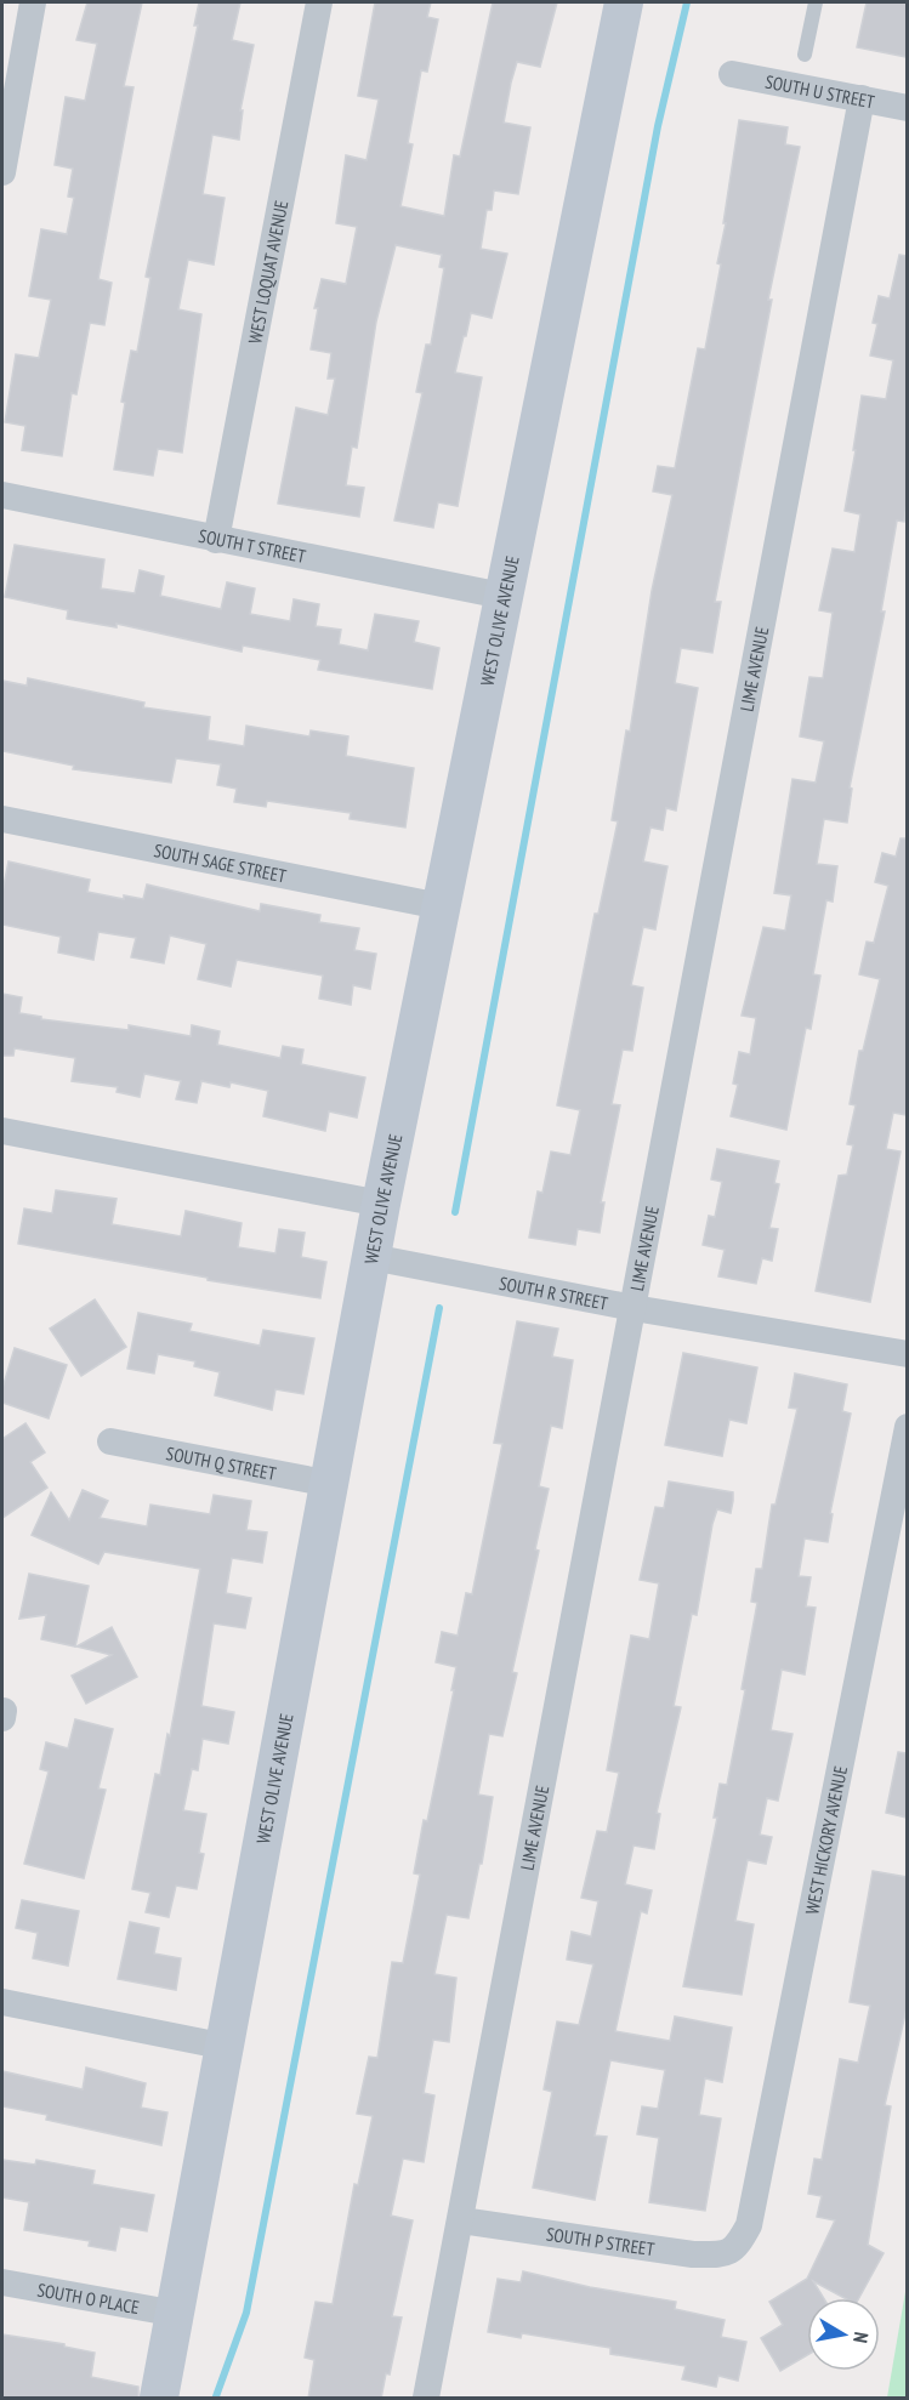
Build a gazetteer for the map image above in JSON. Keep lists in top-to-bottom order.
{
  "streets": {
    "street": [
      "SOUTH U STREET",
      "WEST LOQUAT AVENUE",
      "SOUTH T STREET",
      "WEST OLIVE AVENUE",
      "LIME AVENUE",
      "SOUTH SAGE STREET",
      "SOUTH R STREET",
      "SOUTH Q STREET",
      "WEST HICKORY AVENUE",
      "SOUTH P STREET",
      "SOUTH O PLACE"
    ]
  },
  "crossings": [
    ["SOUTH U STREET", "LIME AVENUE"],
    ["WEST LOQUAT AVENUE", "SOUTH T STREET"],
    ["SOUTH T STREET", "WEST OLIVE AVENUE"],
    ["WEST OLIVE AVENUE", "SOUTH SAGE STREET"],
    ["WEST OLIVE AVENUE", "SOUTH R STREET"],
    ["WEST OLIVE AVENUE", "SOUTH Q STREET"],
    ["WEST OLIVE AVENUE", "SOUTH O PLACE"],
    ["LIME AVENUE", "SOUTH R STREET"],
    ["LIME AVENUE", "SOUTH P STREET"],
    ["WEST HICKORY AVENUE", "SOUTH P STREET"]
  ],
  "north": "right"
}
